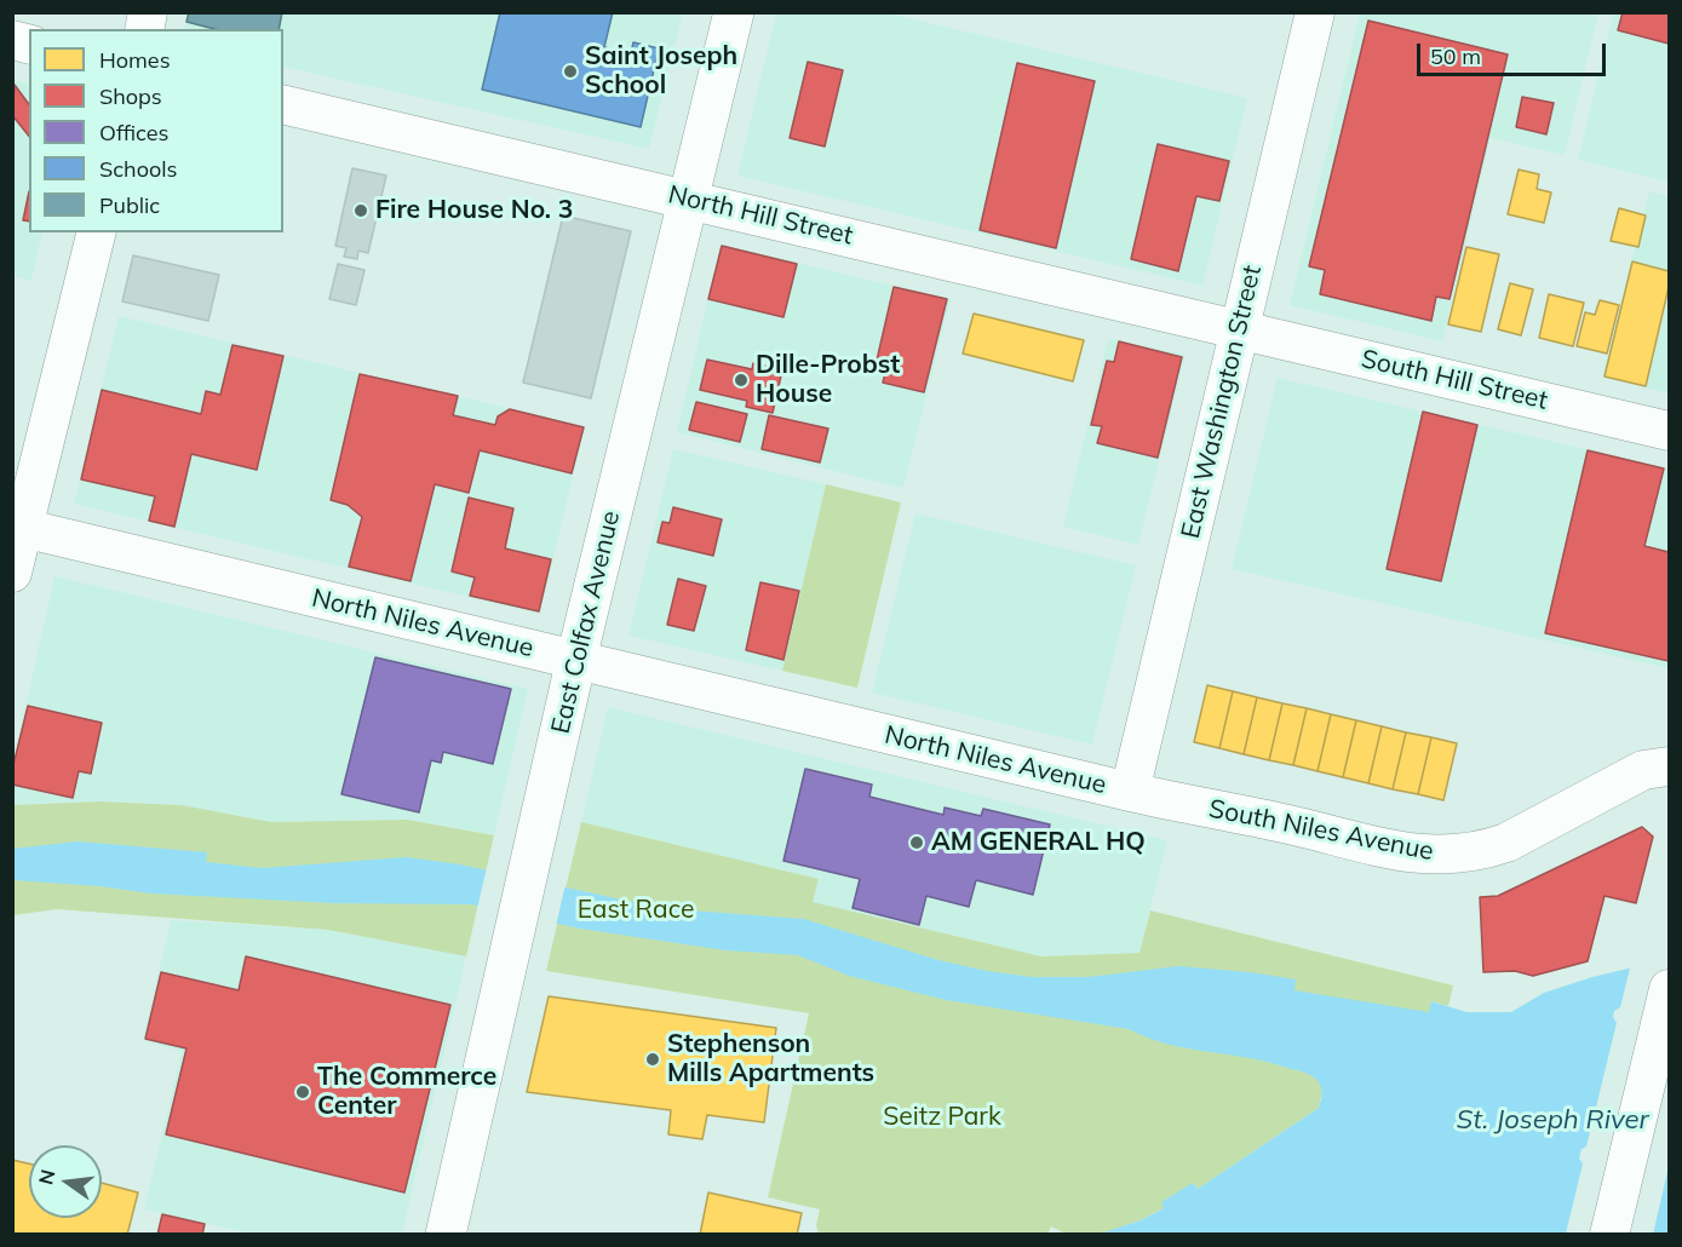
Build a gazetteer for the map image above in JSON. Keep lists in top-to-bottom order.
{
  "streets": {
    "main road": ["East Colfax Avenue"],
    "street": [
      "North Hill Street",
      "South Hill Street",
      "East Washington Street",
      "North Niles Avenue",
      "South Niles Avenue"
    ]
  },
  "crossings": [
    ["North Hill Street", "South Hill Street"],
    ["North Hill Street", "East Washington Street"],
    ["North Hill Street", "East Colfax Avenue"],
    ["South Hill Street", "East Washington Street"],
    ["East Washington Street", "North Niles Avenue"],
    ["East Washington Street", "South Niles Avenue"],
    ["East Colfax Avenue", "North Niles Avenue"],
    ["North Niles Avenue", "South Niles Avenue"]
  ],
  "water": ["St. Joseph River"],
  "parks": ["East Race", "Seitz Park"],
  "places": [
    "Saint Joseph School",
    "Fire House No. 3",
    "Dille-Probst House",
    "AM GENERAL HQ",
    "Stephenson Mills Apartments",
    "The Commerce Center"
  ],
  "legend": [
    "Homes",
    "Shops",
    "Offices",
    "Schools",
    "Public"
  ],
  "scale_bar": "50 m",
  "north": "left"
}
